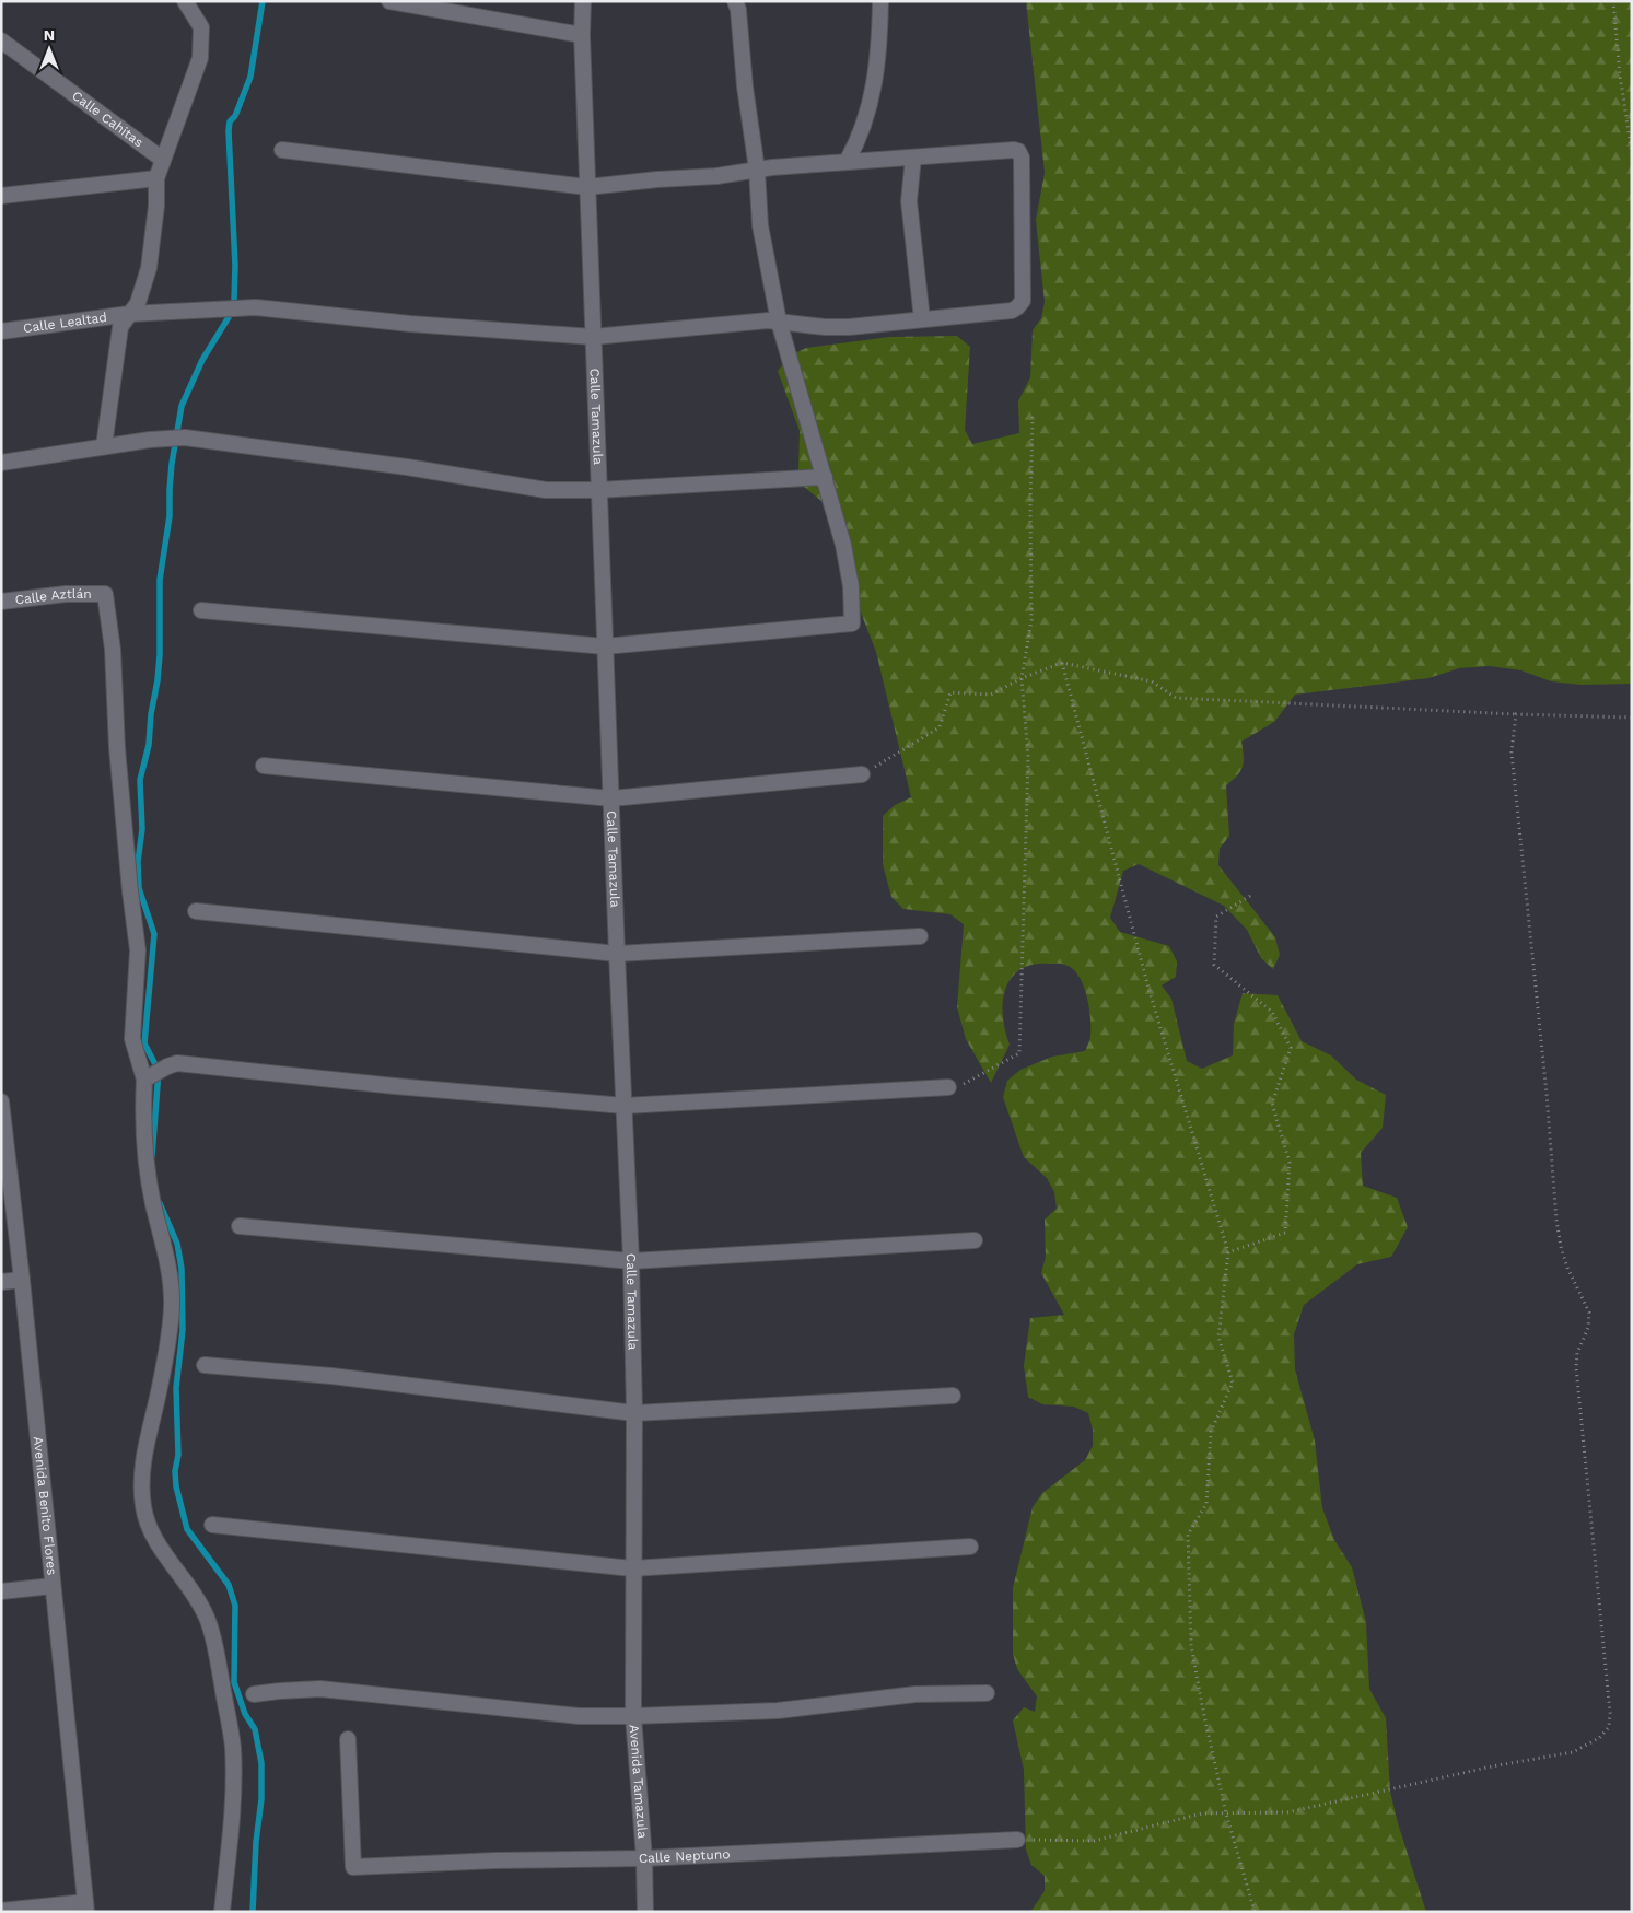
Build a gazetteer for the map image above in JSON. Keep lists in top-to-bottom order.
{
  "streets": {
    "street": [
      "Calle Cahitas",
      "Calle Lealtad",
      "Calle Tamazula",
      "Calle Aztlán",
      "Avenida Benito Flores",
      "Avenida Tamazula",
      "Calle Neptuno"
    ]
  },
  "crossings": [
    ["Calle Lealtad", "Calle Tamazula"],
    ["Calle Tamazula", "Avenida Tamazula"],
    ["Avenida Tamazula", "Calle Neptuno"]
  ],
  "north": "top"
}
